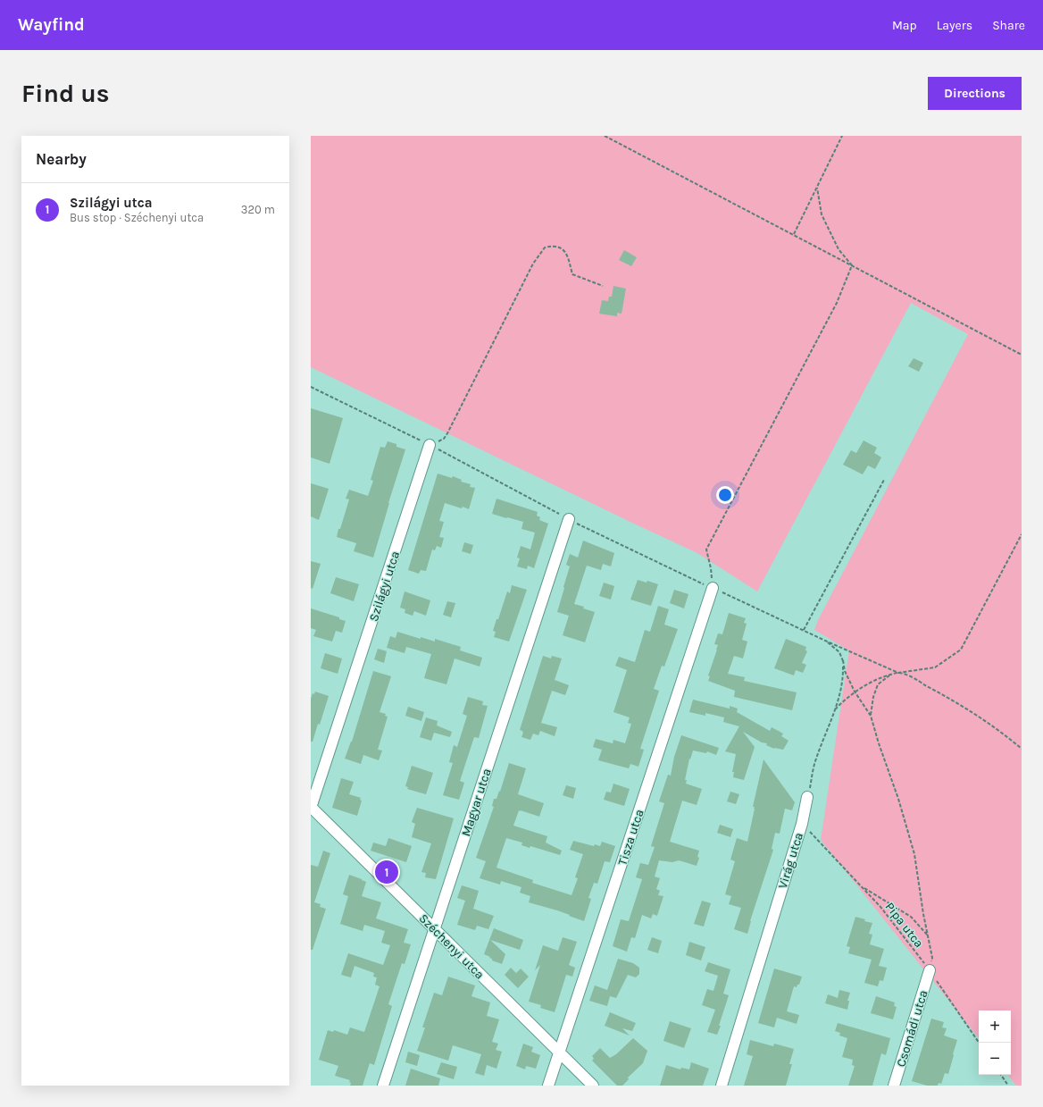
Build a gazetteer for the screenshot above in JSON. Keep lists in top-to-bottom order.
{
  "streets": {
    "street": [
      "Szilágyi utca",
      "Magyar utca",
      "Tisza utca",
      "Virág utca",
      "Széchenyi utca",
      "Csomádi utca"
    ],
    "path": ["Pipa utca"]
  },
  "crossings": [
    ["Szilágyi utca", "Széchenyi utca"],
    ["Magyar utca", "Széchenyi utca"],
    ["Tisza utca", "Széchenyi utca"],
    ["Virág utca", "Pipa utca"],
    ["Pipa utca", "Csomádi utca"]
  ],
  "page": {
    "header": "Wayfind",
    "nav": ["Map", "Layers", "Share"],
    "buttons": "Directions",
    "title": "Find us",
    "heading": "Nearby",
    "list": [
      {
        "mark": "1",
        "name": "Szilágyi utca",
        "note": "Bus stop · Széchenyi utca",
        "value": "320 m"
      }
    ],
    "pins": "1",
    "map_buttons": ["+", "−"]
  }
}
